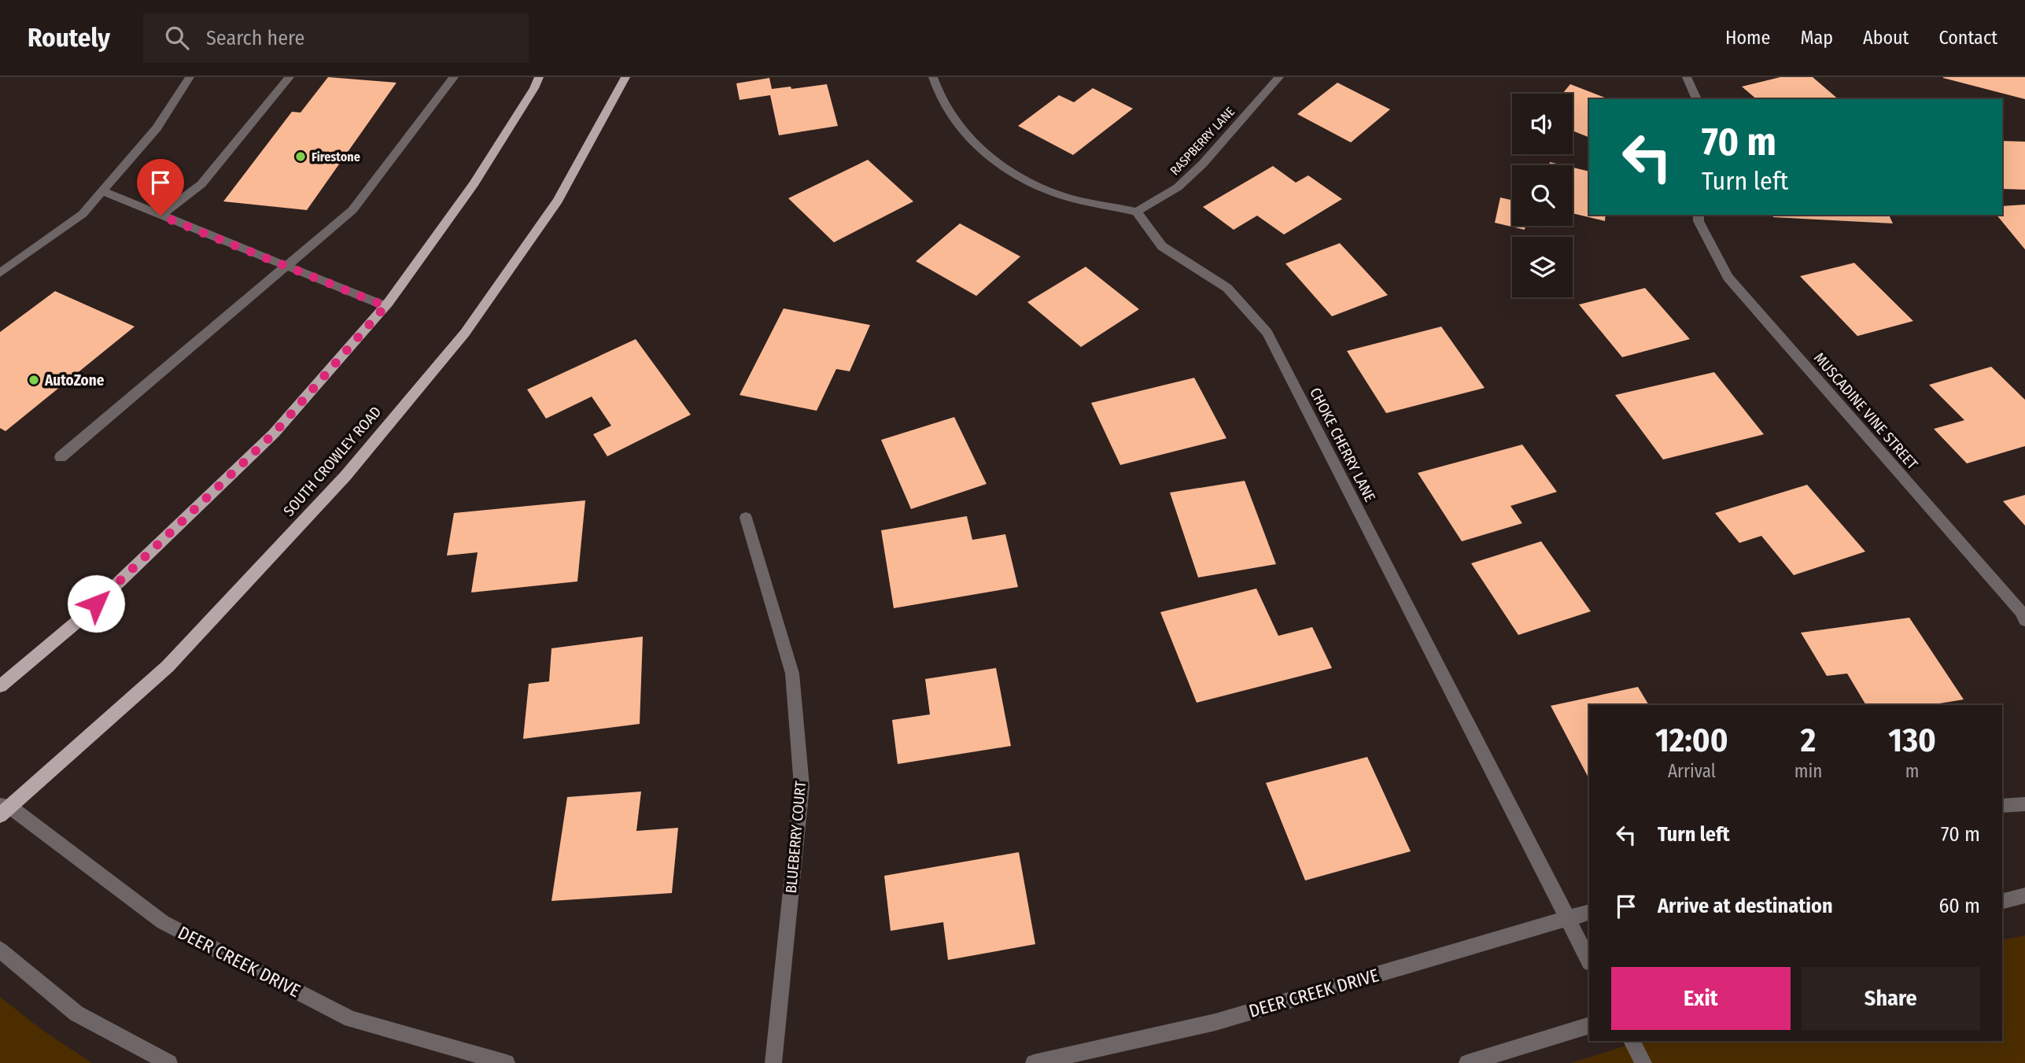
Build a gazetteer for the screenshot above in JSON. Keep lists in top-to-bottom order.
{
  "streets": {
    "main road": ["SOUTH CROWLEY ROAD"],
    "street": [
      "RASPBERRY LANE",
      "MUSCADINE VINE STREET",
      "CHOKE CHERRY LANE",
      "BLUEBERRY COURT",
      "DEER CREEK DRIVE"
    ]
  },
  "crossings": [
    ["RASPBERRY LANE", "CHOKE CHERRY LANE"],
    ["CHOKE CHERRY LANE", "DEER CREEK DRIVE"],
    ["SOUTH CROWLEY ROAD", "DEER CREEK DRIVE"]
  ],
  "places": ["Firestone", "AutoZone"],
  "page": {
    "header": "Routely",
    "search": "Search here",
    "nav": [
      "Home",
      "Map",
      "About",
      "Contact"
    ],
    "turn": ["70 m", "Turn left"],
    "eta": [
      "12:00",
      "Arrival",
      "2",
      "min",
      "130",
      "m"
    ],
    "list": [
      {
        "name": "Turn left",
        "value": "70 m"
      },
      {
        "name": "Arrive at destination",
        "value": "60 m"
      }
    ],
    "buttons": ["Exit", "Share"]
  }
}
